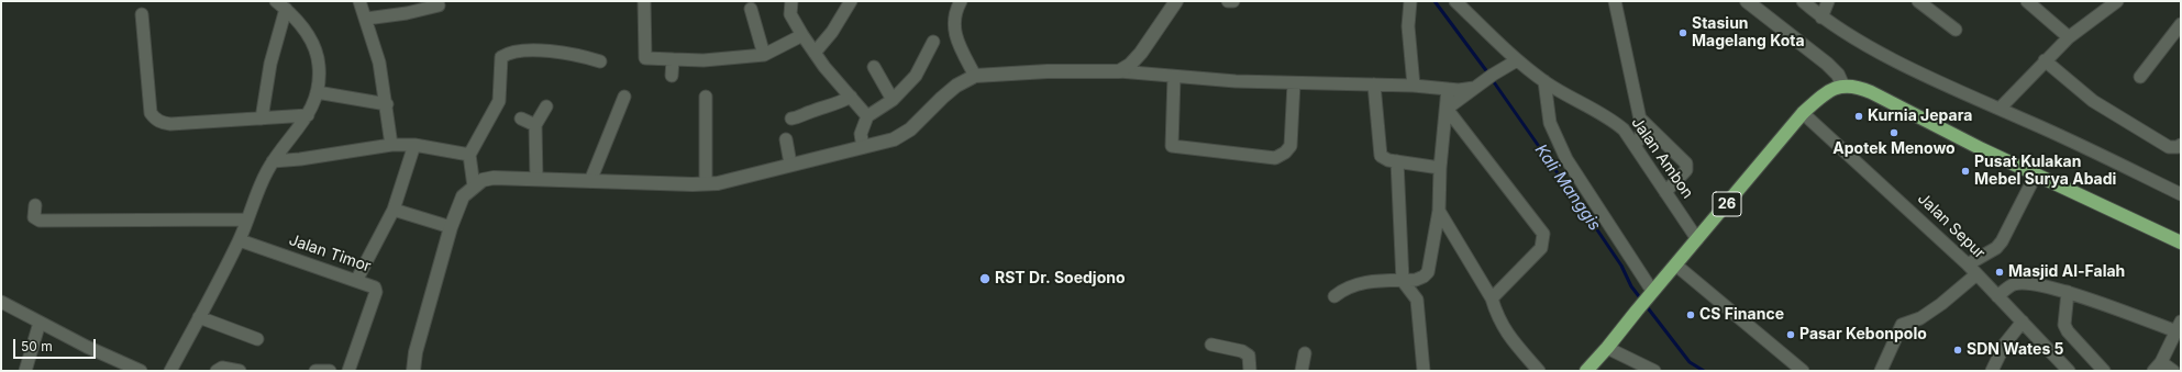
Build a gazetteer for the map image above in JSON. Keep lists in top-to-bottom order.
{
  "streets": {
    "highway": ["26"],
    "street": ["Jalan Ambon", "Jalan Sepur", "Jalan Timor"]
  },
  "crossings": [
    ["Jalan Ambon", "26"],
    ["26", "Jalan Sepur"]
  ],
  "water": ["Kali Manggis"],
  "places": [
    "Stasiun Magelang Kota",
    "Kurnia Jepara",
    "Apotek Menowo",
    "Pusat Kulakan Mebel Surya Abadi",
    "Masjid Al-Falah",
    "RST Dr. Soedjono",
    "CS Finance",
    "Pasar Kebonpolo",
    "SDN Wates 5"
  ],
  "scale_bar": "50 m"
}
